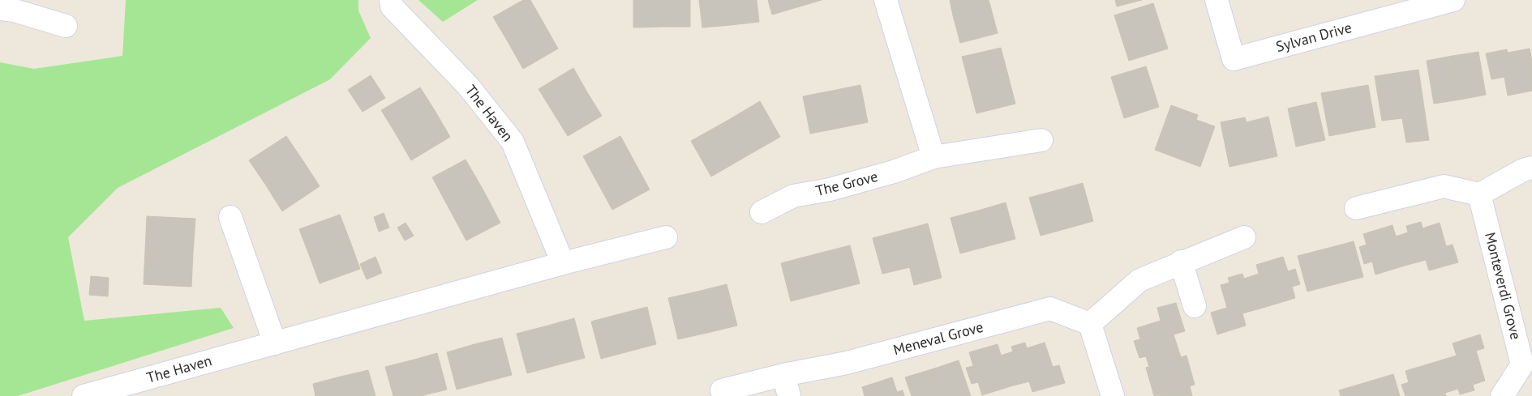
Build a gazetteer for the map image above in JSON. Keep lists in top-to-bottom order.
{
  "streets": {
    "street": [
      "Sylvan Drive",
      "The Haven",
      "The Grove",
      "Monteverdi Grove",
      "Meneval Grove"
    ]
  }
}
